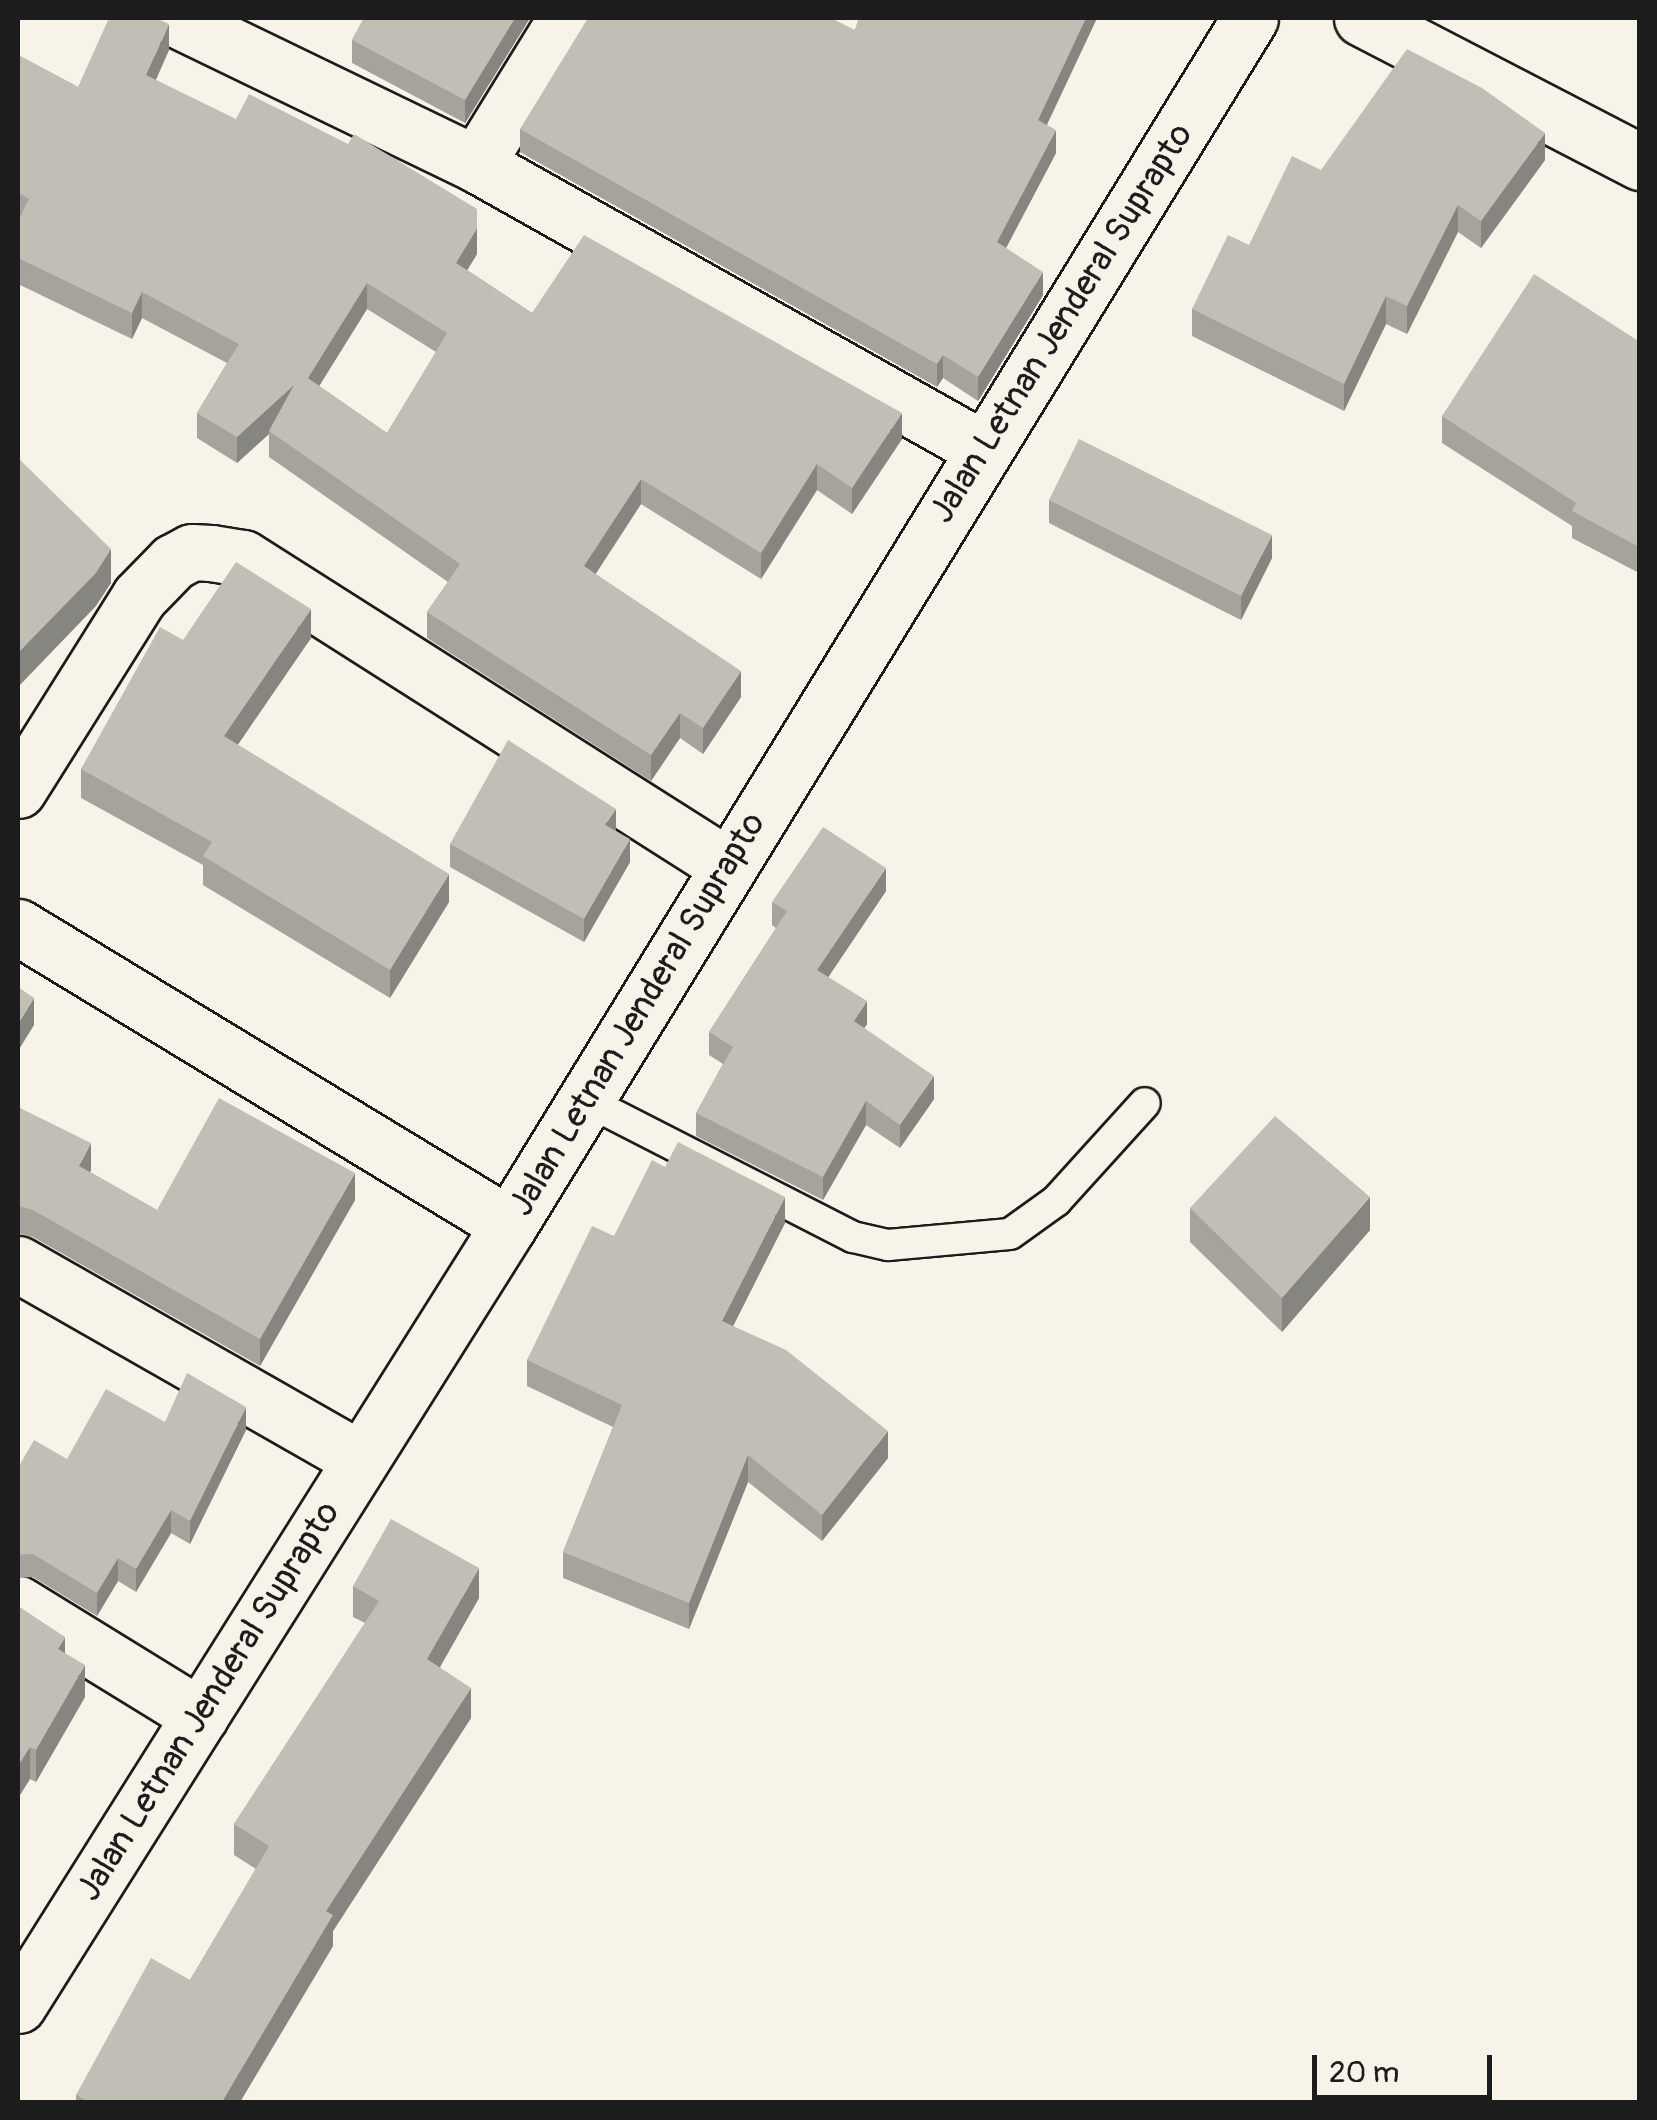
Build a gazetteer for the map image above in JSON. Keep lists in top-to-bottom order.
{
  "streets": {
    "street": ["Jalan Letnan Jenderal Suprapto"]
  },
  "scale_bar": "20 m"
}
